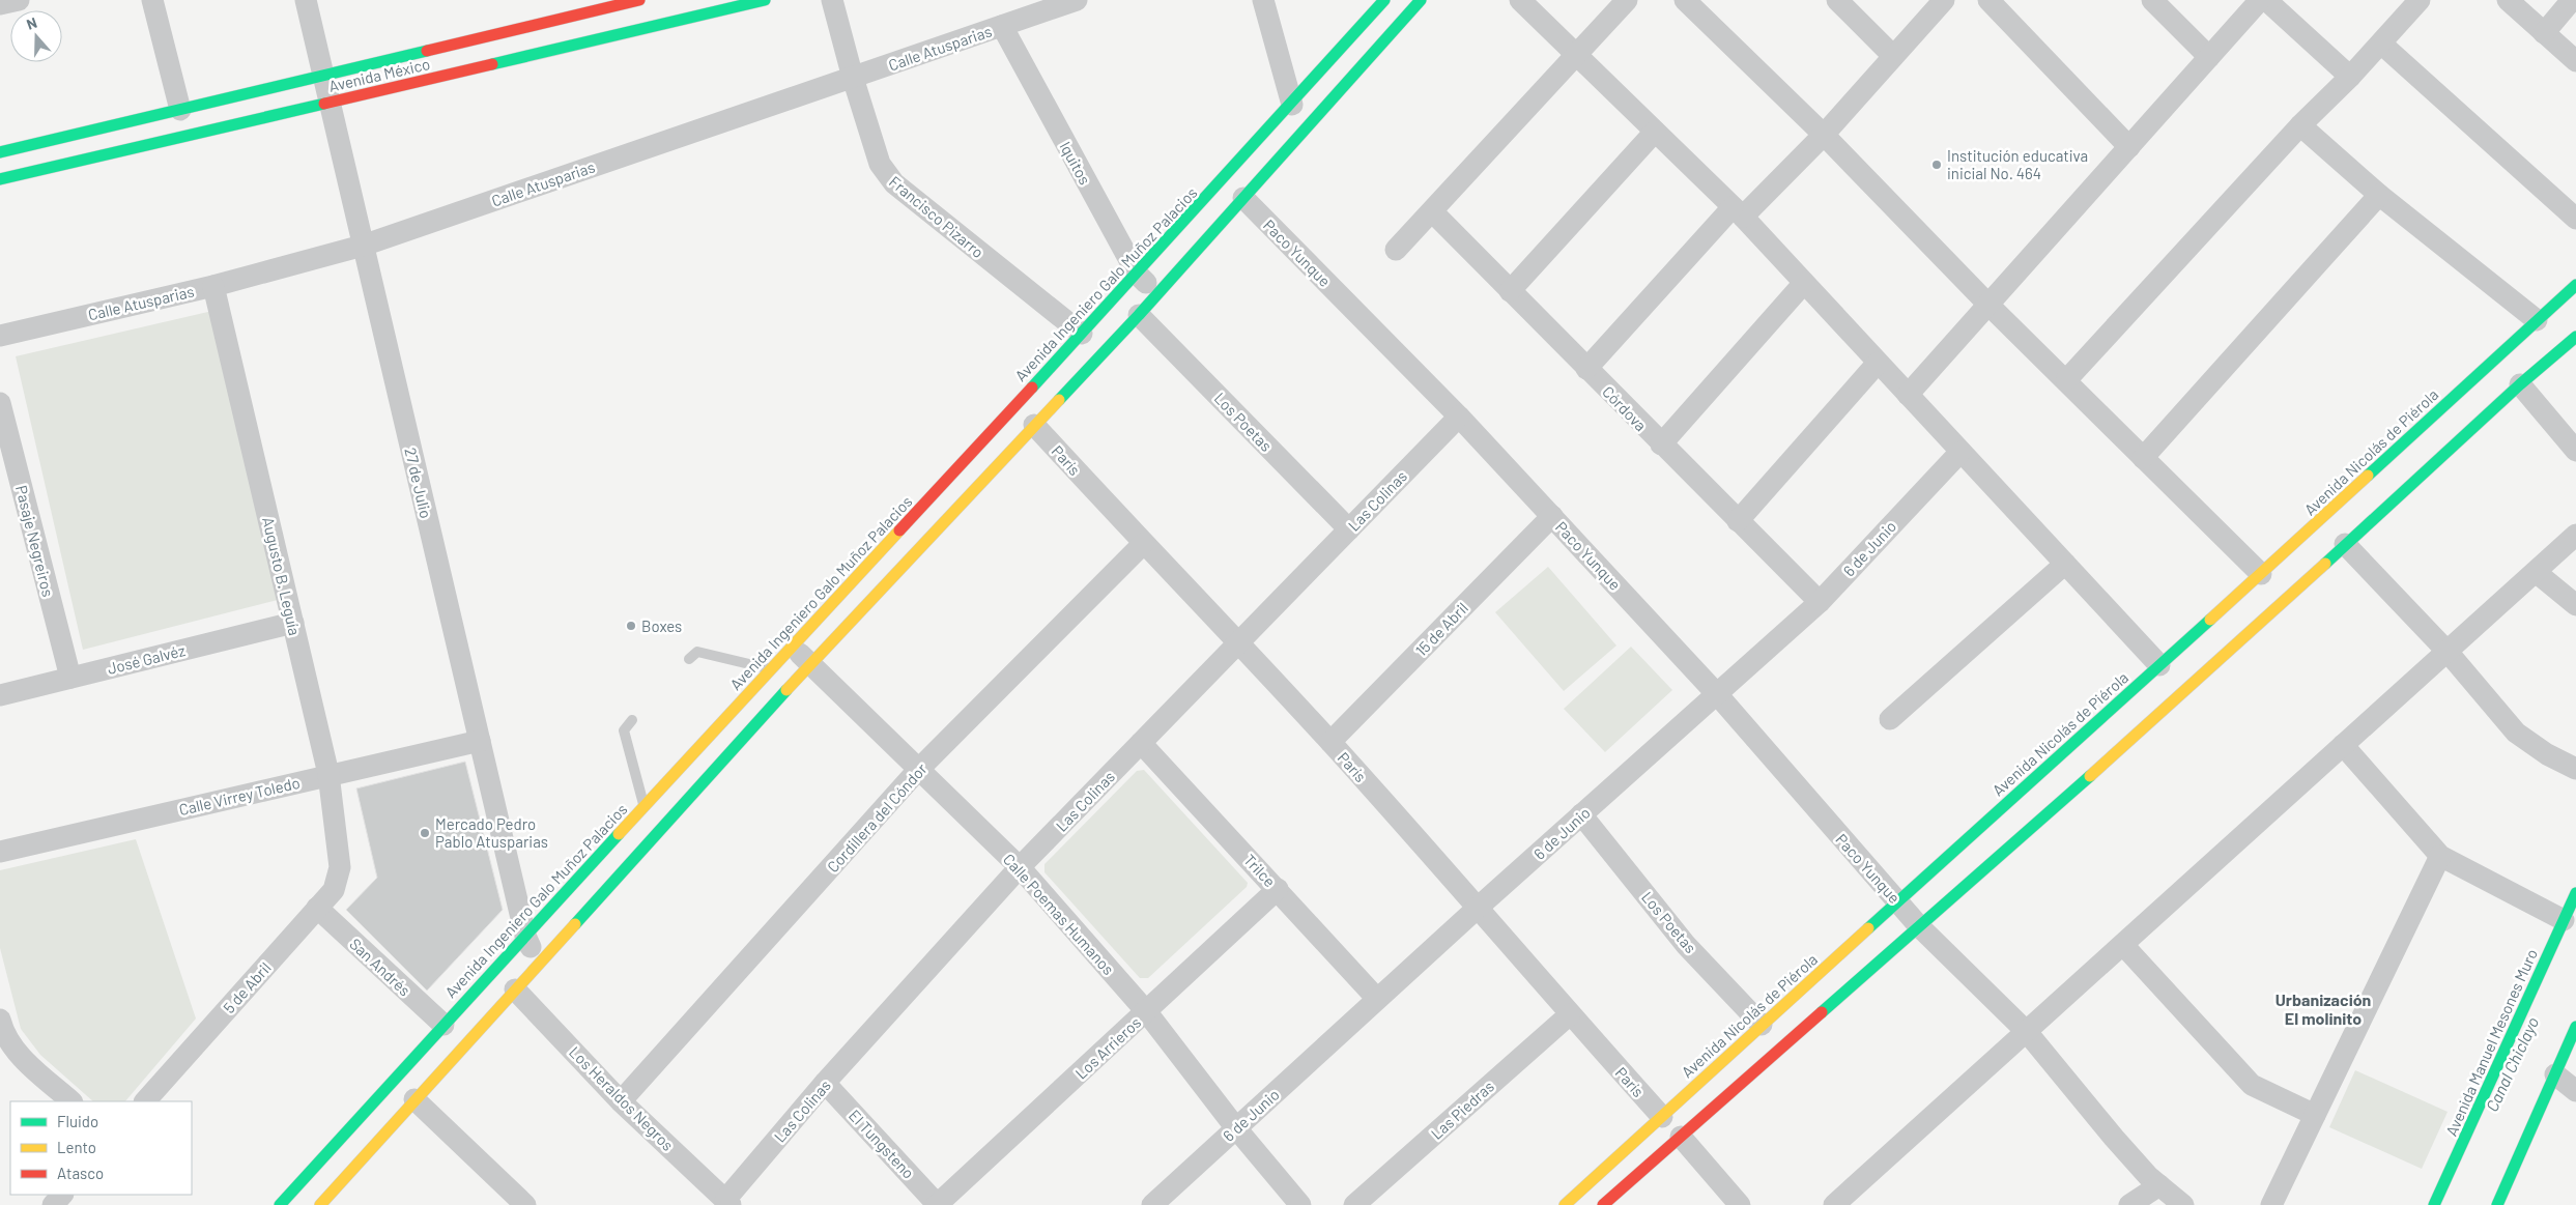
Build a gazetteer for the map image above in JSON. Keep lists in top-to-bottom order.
{
  "streets": {
    "street": [
      "Calle Atusparias",
      "Avenida México",
      "Iquitos",
      "Francisco Pizarro",
      "Paco Yunque",
      "Avenida Ingeniero Galo Muñoz Palacios",
      "Córdova",
      "Los Poetas",
      "Avenida Nicolás de Piérola",
      "París",
      "27 de Julio",
      "Las Colinas",
      "Pasaje Negreiros",
      "6 de Junio",
      "Augusto B. Leguía",
      "15 de Abril",
      "José Galvéz",
      "Calle Virrey Toledo",
      "Cordillera del Cóndor",
      "Trilce",
      "Calle Poemas Humanos",
      "San Andrés",
      "5 de Abril",
      "Avenida Manuel Mesones Muro",
      "Los Arrieros",
      "Los Heraldos Negros",
      "Las Piedras",
      "El Tungsteno"
    ]
  },
  "crossings": [
    ["Calle Atusparias", "Iquitos"],
    ["Calle Atusparias", "Francisco Pizarro"],
    ["Calle Atusparias", "27 de Julio"],
    ["Calle Atusparias", "Augusto B. Leguía"],
    ["Avenida México", "27 de Julio"],
    ["Iquitos", "Avenida Ingeniero Galo Muñoz Palacios"],
    ["Francisco Pizarro", "Avenida Ingeniero Galo Muñoz Palacios"],
    ["Paco Yunque", "Avenida Nicolás de Piérola"],
    ["Paco Yunque", "Las Colinas"],
    ["Paco Yunque", "6 de Junio"],
    ["Paco Yunque", "15 de Abril"],
    ["Avenida Ingeniero Galo Muñoz Palacios", "27 de Julio"],
    ["Avenida Ingeniero Galo Muñoz Palacios", "Calle Poemas Humanos"],
    ["Avenida Ingeniero Galo Muñoz Palacios", "San Andrés"],
    ["Córdova", "6 de Junio"],
    ["Los Poetas", "Avenida Nicolás de Piérola"],
    ["Los Poetas", "Las Colinas"],
    ["Los Poetas", "6 de Junio"],
    ["Avenida Nicolás de Piérola", "París"],
    ["París", "Las Colinas"],
    ["París", "6 de Junio"],
    ["París", "15 de Abril"],
    ["París", "Cordillera del Cóndor"],
    ["París", "Las Piedras"],
    ["27 de Julio", "Calle Virrey Toledo"],
    ["Las Colinas", "Trilce"],
    ["Las Colinas", "Calle Poemas Humanos"],
    ["Las Colinas", "Los Heraldos Negros"],
    ["Las Colinas", "El Tungsteno"],
    ["Pasaje Negreiros", "José Galvéz"],
    ["6 de Junio", "Trilce"],
    ["6 de Junio", "Calle Poemas Humanos"],
    ["Augusto B. Leguía", "José Galvéz"],
    ["Augusto B. Leguía", "Calle Virrey Toledo"],
    ["Augusto B. Leguía", "5 de Abril"],
    ["Cordillera del Cóndor", "Calle Poemas Humanos"],
    ["Cordillera del Cóndor", "Los Heraldos Negros"],
    ["Trilce", "Los Arrieros"],
    ["Calle Poemas Humanos", "Los Arrieros"],
    ["San Andrés", "5 de Abril"],
    ["Los Arrieros", "El Tungsteno"]
  ],
  "districts": ["Urbanización El molinito"],
  "water": ["Canal Chiclayo"],
  "places": ["Institución educativa inicial No. 464", "Boxes", "Mercado Pedro Pablo Atusparias"],
  "legend": ["Fluido", "Lento", "Atasco"],
  "north": "top"
}
